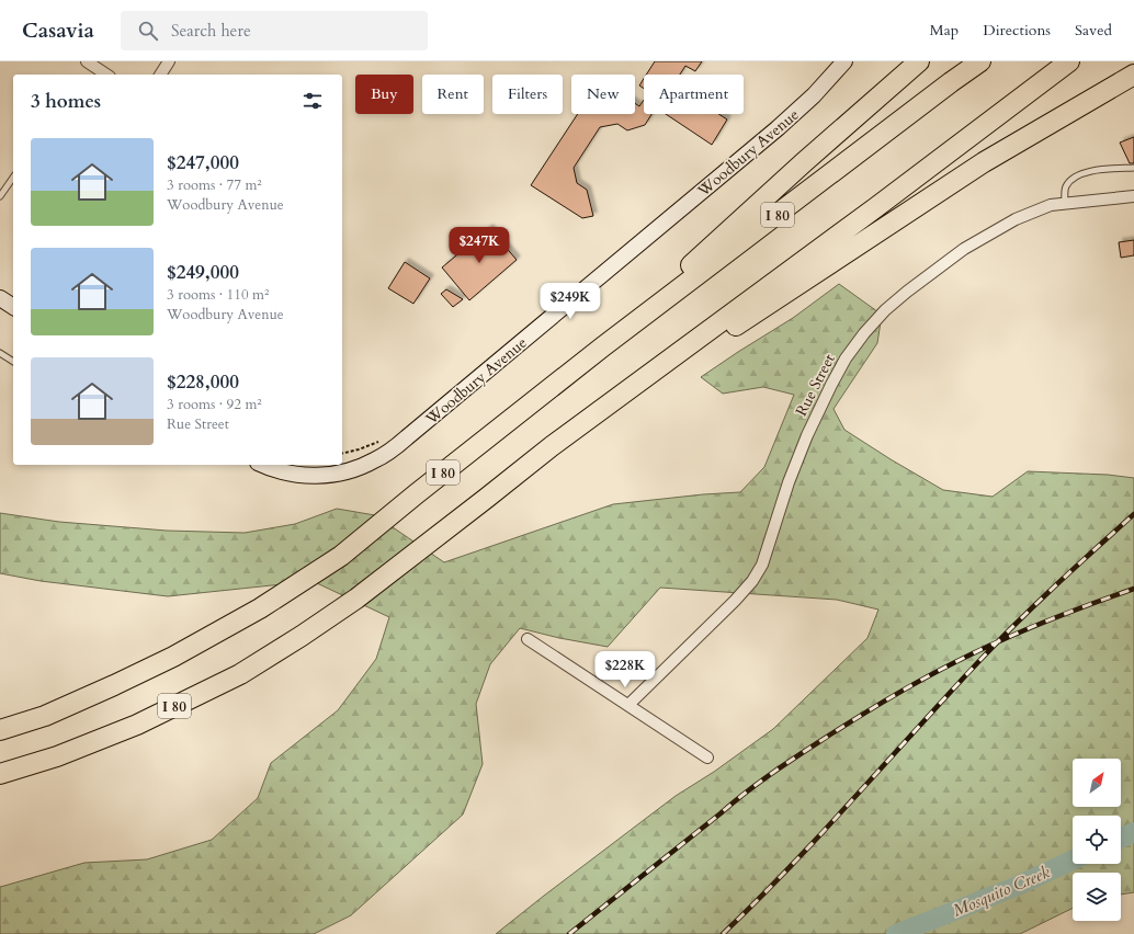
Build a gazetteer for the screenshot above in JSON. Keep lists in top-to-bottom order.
{
  "streets": {
    "highway": ["I 80"],
    "main road": ["Woodbury Avenue"],
    "street": ["Rue Street"]
  },
  "water": ["Mosquito Creek"],
  "north": "top right",
  "page": {
    "header": "Casavia",
    "search": "Search here",
    "nav": ["Map", "Directions", "Saved"],
    "chip": [
      "Buy",
      "Rent",
      "Filters",
      "New",
      "Apartment"
    ],
    "heading": "3 homes",
    "list": [
      {
        "name": "$247,000",
        "note": "3 rooms · 77 m² · Woodbury Avenue"
      },
      {
        "name": "$249,000",
        "note": "3 rooms · 110 m² · Woodbury Avenue"
      },
      {
        "name": "$228,000",
        "note": "3 rooms · 92 m² · Rue Street"
      }
    ],
    "price": ["$247K", "$249K", "$228K"]
  }
}
